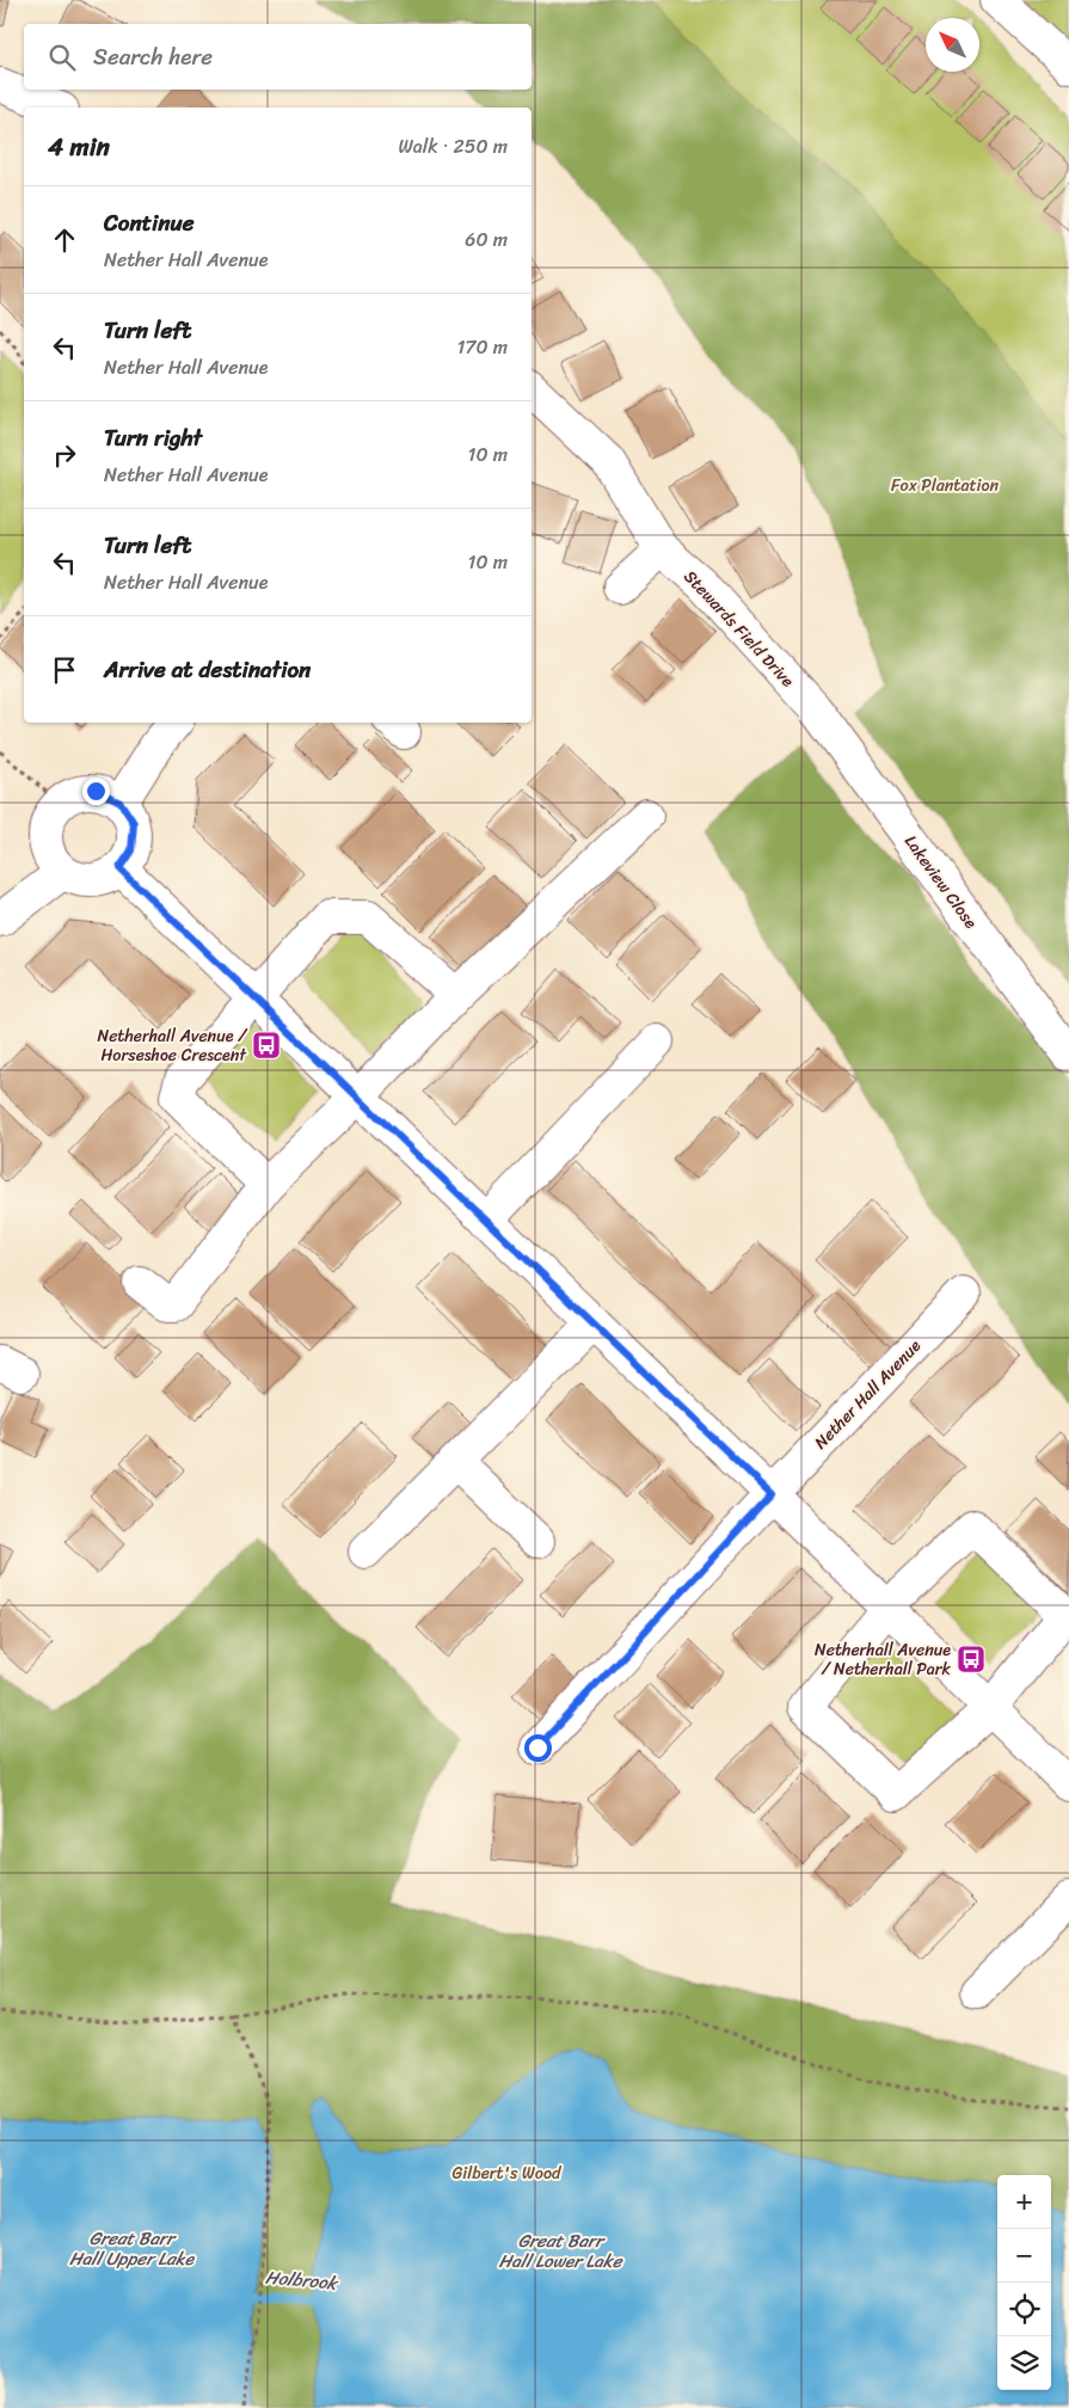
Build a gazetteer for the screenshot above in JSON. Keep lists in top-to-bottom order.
{
  "streets": {
    "street": ["Stewards Field Drive", "Lakeview Close", "Nether Hall Avenue"]
  },
  "crossings": [
    ["Stewards Field Drive", "Lakeview Close"]
  ],
  "water": ["Great Barr Hall Upper Lake", "Great Barr Hall Lower Lake", "Holbrook"],
  "parks": ["Fox Plantation", "Gilbert's Wood"],
  "places": {
    "bus stop": ["Netherhall Avenue / Horseshoe Crescent", "Netherhall Avenue / Netherhall Park"]
  },
  "north": "top left",
  "page": {
    "search": "Search here",
    "heading": ["4 min", "Walk · 250 m"],
    "list": [
      ["Continue", "Nether Hall Avenue", "60 m"],
      ["Turn left", "Nether Hall Avenue", "170 m"],
      ["Turn right", "Nether Hall Avenue", "10 m"],
      ["Turn left", "Nether Hall Avenue", "10 m"],
      "Arrive at destination"
    ],
    "map_buttons": ["+", "−"]
  }
}
